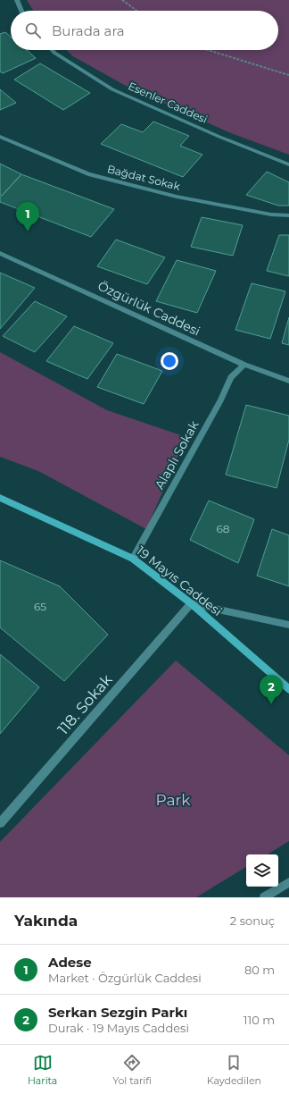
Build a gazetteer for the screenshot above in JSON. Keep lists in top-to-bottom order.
{
  "streets": {
    "main road": ["19 Mayıs Caddesi"],
    "street": [
      "Esenler Caddesi",
      "Bağdat Sokak",
      "Özgürlük Caddesi",
      "Alaplı Sokak",
      "118. Sokak"
    ]
  },
  "crossings": [
    ["Özgürlük Caddesi", "Alaplı Sokak"],
    ["Alaplı Sokak", "19 Mayıs Caddesi"],
    ["19 Mayıs Caddesi", "118. Sokak"]
  ],
  "parks": ["Park"],
  "house_numbers": ["68", "65"],
  "page": {
    "search": "Burada ara",
    "pins": ["1", "2"],
    "heading": ["Yakında", "2 sonuç"],
    "list": [
      {
        "mark": "1",
        "name": "Adese",
        "note": "Market · Özgürlük Caddesi",
        "value": "80 m"
      },
      {
        "mark": "2",
        "name": "Serkan Sezgin Parkı",
        "note": "Durak · 19 Mayıs Caddesi",
        "value": "110 m"
      }
    ],
    "nav": ["Harita", "Yol tarifi", "Kaydedilen"]
  }
}
